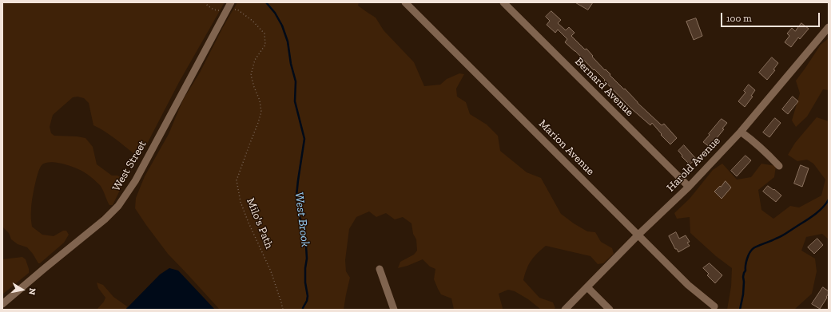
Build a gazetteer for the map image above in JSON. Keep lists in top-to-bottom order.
{
  "streets": {
    "street": [
      "Bernard Avenue",
      "Marion Avenue",
      "Harold Avenue",
      "West Street"
    ],
    "path": ["Milo's Path"]
  },
  "crossings": [
    ["Bernard Avenue", "Harold Avenue"],
    ["Marion Avenue", "Harold Avenue"],
    ["West Street", "Milo's Path"]
  ],
  "water": ["West Brook"],
  "scale_bar": "100 m",
  "north": "right"
}
